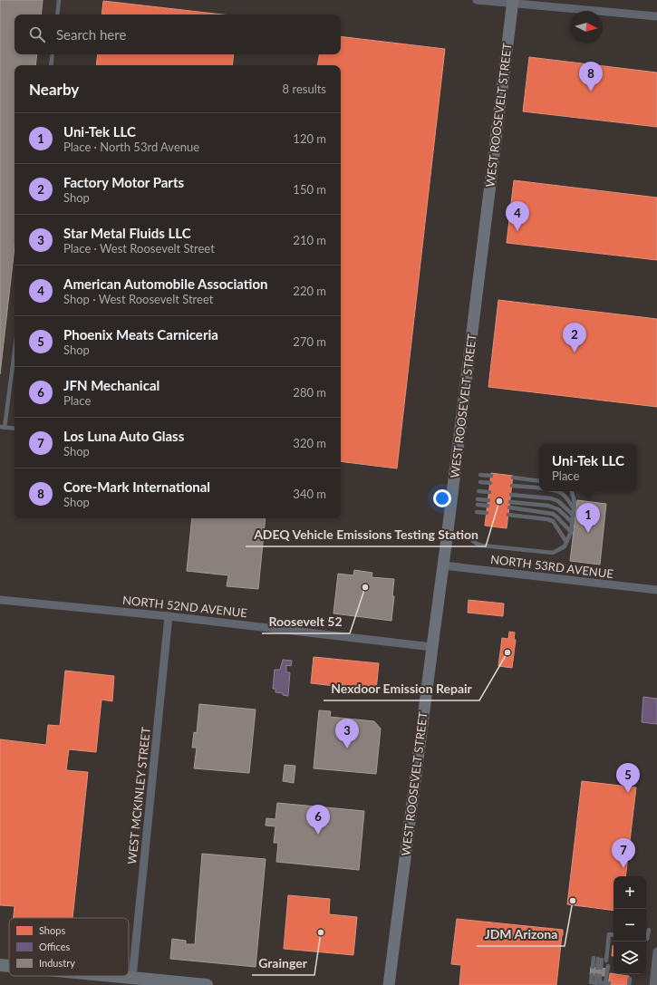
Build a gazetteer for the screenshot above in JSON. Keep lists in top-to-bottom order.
{
  "streets": {
    "street": [
      "WEST ROOSEVELT STREET",
      "NORTH 53RD AVENUE",
      "NORTH 52ND AVENUE",
      "WEST MCKINLEY STREET"
    ]
  },
  "crossings": [
    ["WEST ROOSEVELT STREET", "NORTH 53RD AVENUE"],
    ["WEST ROOSEVELT STREET", "NORTH 52ND AVENUE"],
    ["NORTH 52ND AVENUE", "WEST MCKINLEY STREET"]
  ],
  "places": [
    "ADEQ Vehicle Emissions Testing Station",
    "Roosevelt 52",
    "Nexdoor Emission Repair",
    "JDM Arizona",
    "Grainger"
  ],
  "legend": ["Shops", "Offices", "Industry"],
  "north": "right",
  "page": {
    "search": "Search here",
    "pins": [
      "8",
      "4",
      "2",
      "1",
      "3",
      "5",
      "6",
      "7"
    ],
    "heading": ["Nearby", "8 results"],
    "list": [
      {
        "mark": "1",
        "name": "Uni-Tek LLC",
        "note": "Place · North 53rd Avenue",
        "value": "120 m"
      },
      {
        "mark": "2",
        "name": "Factory Motor Parts",
        "note": "Shop",
        "value": "150 m"
      },
      {
        "mark": "3",
        "name": "Star Metal Fluids LLC",
        "note": "Place · West Roosevelt Street",
        "value": "210 m"
      },
      {
        "mark": "4",
        "name": "American Automobile Association",
        "note": "Shop · West Roosevelt Street",
        "value": "220 m"
      },
      {
        "mark": "5",
        "name": "Phoenix Meats Carniceria",
        "note": "Shop",
        "value": "270 m"
      },
      {
        "mark": "6",
        "name": "JFN Mechanical",
        "note": "Place",
        "value": "280 m"
      },
      {
        "mark": "7",
        "name": "Los Luna Auto Glass",
        "note": "Shop",
        "value": "320 m"
      },
      {
        "mark": "8",
        "name": "Core-Mark International",
        "note": "Shop",
        "value": "340 m"
      }
    ],
    "popup": ["Uni-Tek LLC", "Place"],
    "map_buttons": ["+", "−"]
  }
}
